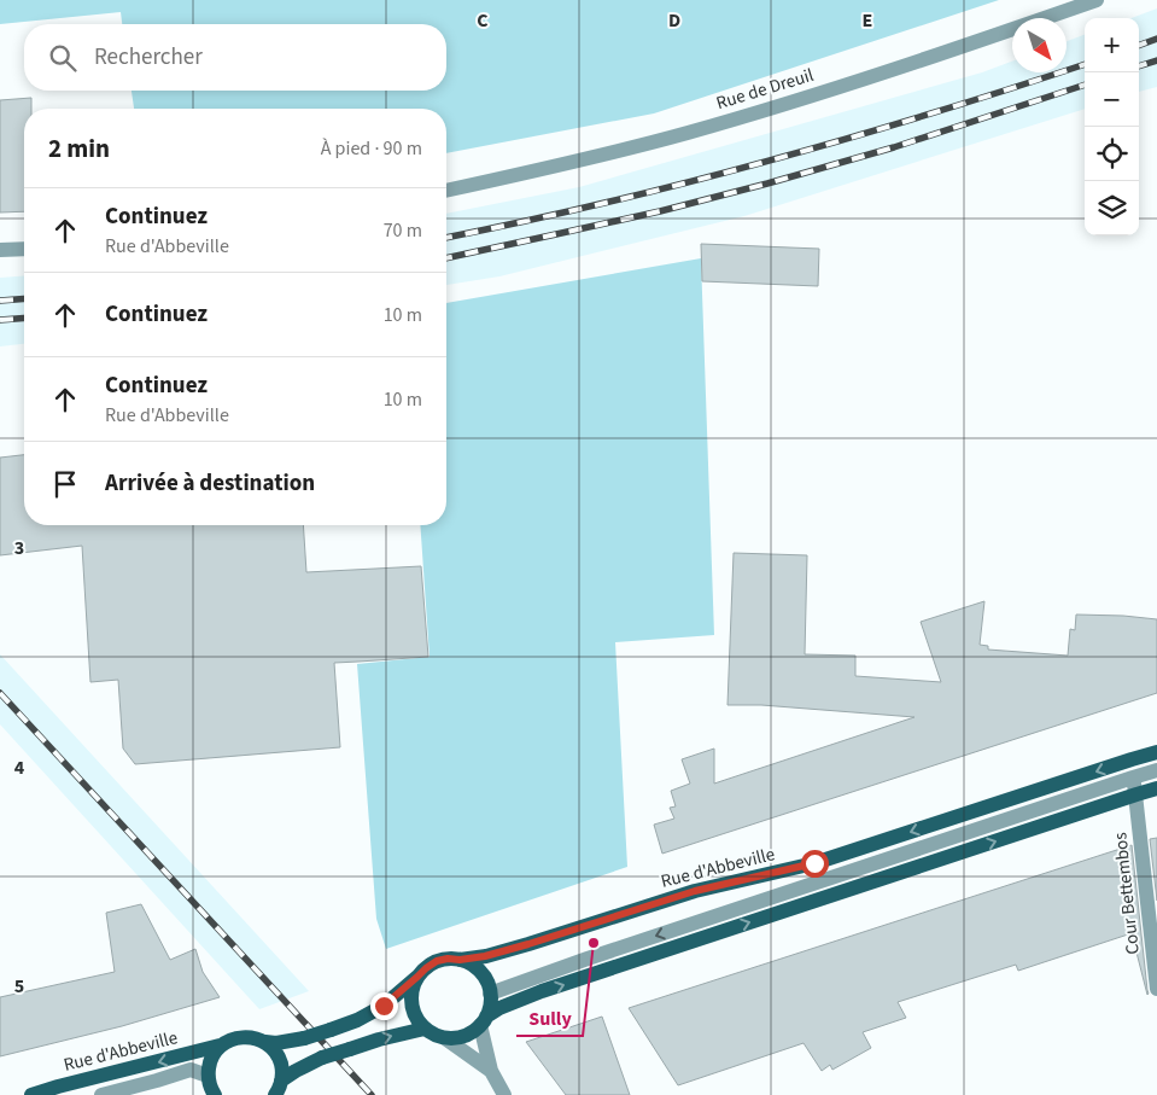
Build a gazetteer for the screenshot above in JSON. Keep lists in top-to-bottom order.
{
  "streets": {
    "main road": ["Rue d'Abbeville"],
    "street": ["Rue de Dreuil", "Cour Bettembos"]
  },
  "crossings": [
    ["Rue d'Abbeville", "Cour Bettembos"]
  ],
  "places": ["Sully"],
  "north": "bottom right",
  "page": {
    "map_buttons": ["+", "−"],
    "search": "Rechercher",
    "heading": ["2 min", "À pied · 90 m"],
    "list": [
      ["Continuez", "Rue d'Abbeville", "70 m"],
      ["Continuez", "10 m"],
      ["Continuez", "Rue d'Abbeville", "10 m"],
      "Arrivée à destination"
    ]
  },
  "grid": {
    "columns": ["C", "D", "E"],
    "rows": ["3", "4", "5"]
  }
}
